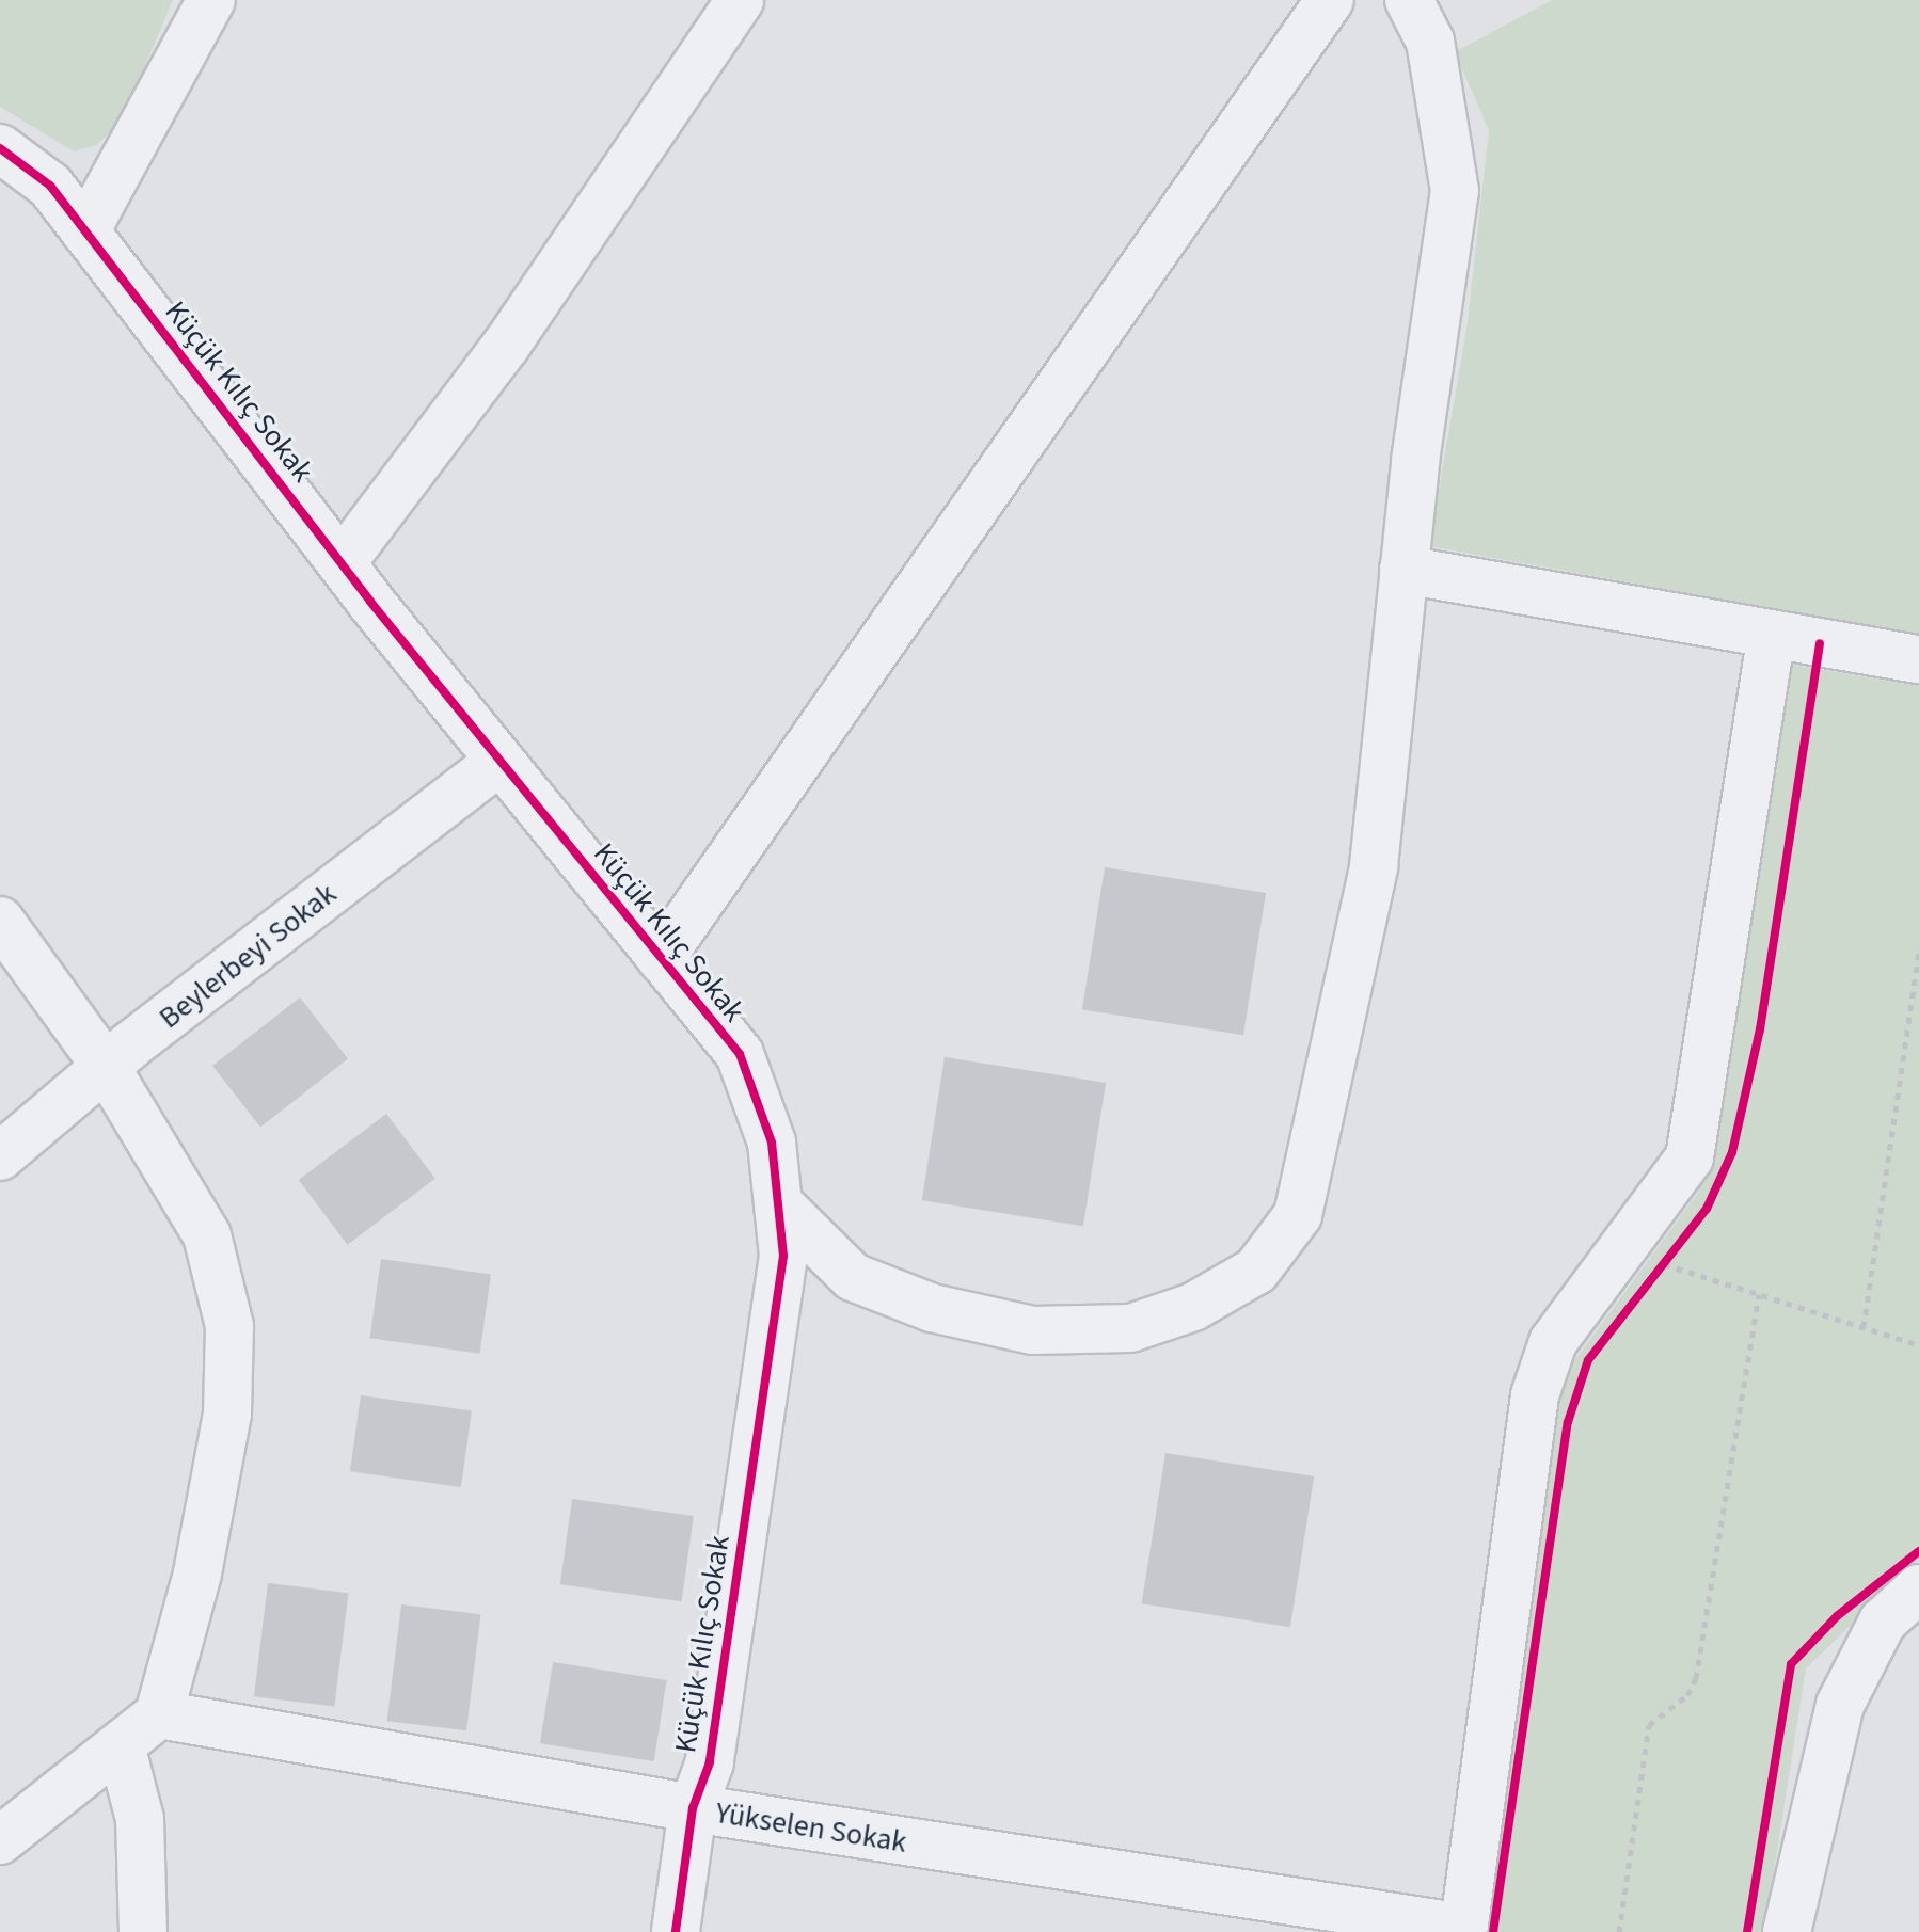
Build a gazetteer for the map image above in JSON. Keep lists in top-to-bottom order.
{
  "streets": {
    "street": ["Küçük Kılıç Sokak", "Beylerbeyi Sokak", "Yükselen Sokak"]
  },
  "crossings": [
    ["Küçük Kılıç Sokak", "Beylerbeyi Sokak"],
    ["Küçük Kılıç Sokak", "Yükselen Sokak"]
  ]
}
